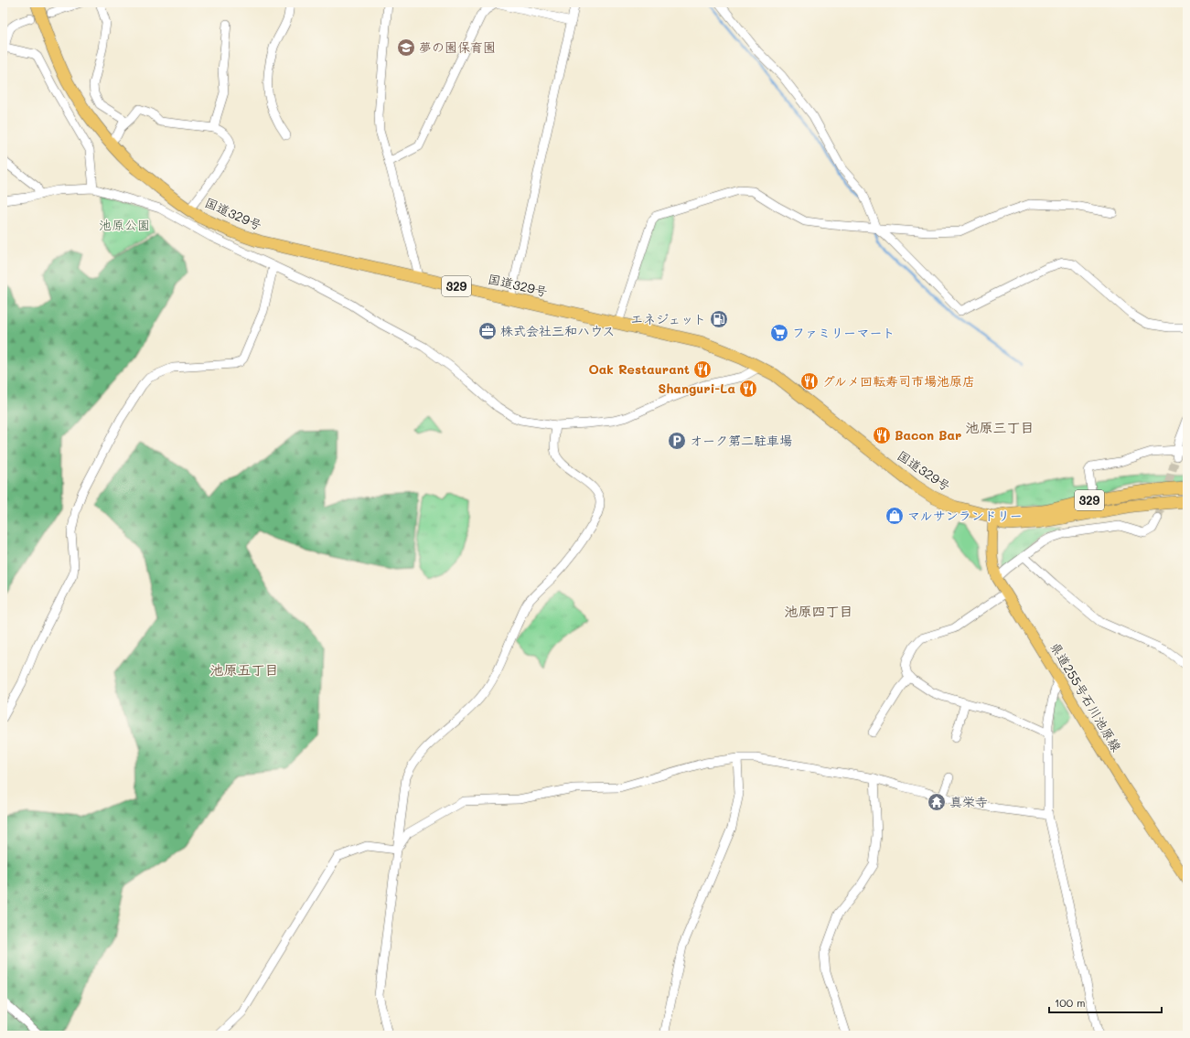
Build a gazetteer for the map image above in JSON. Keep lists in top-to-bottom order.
{
  "streets": {
    "highway": ["国道329号", "329"],
    "main road": ["県道255号石川池原線"]
  },
  "crossings": [
    ["国道329号", "県道255号石川池原線"]
  ],
  "districts": ["池原三丁目", "池原四丁目", "池原五丁目"],
  "parks": ["池原公園"],
  "places": {
    "school or university": ["夢の園保育園"],
    "fuel station": ["エネジェット"],
    "office": ["株式会社三和ハウス"],
    "supermarket": ["ファミリーマート"],
    "restaurant": [
      "Oak Restaurant",
      "グルメ回転寿司市場池原店",
      "Shanguri-La",
      "Bacon Bar"
    ],
    "parking": ["オーク第二駐車場"],
    "shop": ["マルサンランドリー"],
    "temple": ["真栄寺"]
  },
  "scale_bar": "100 m"
}
